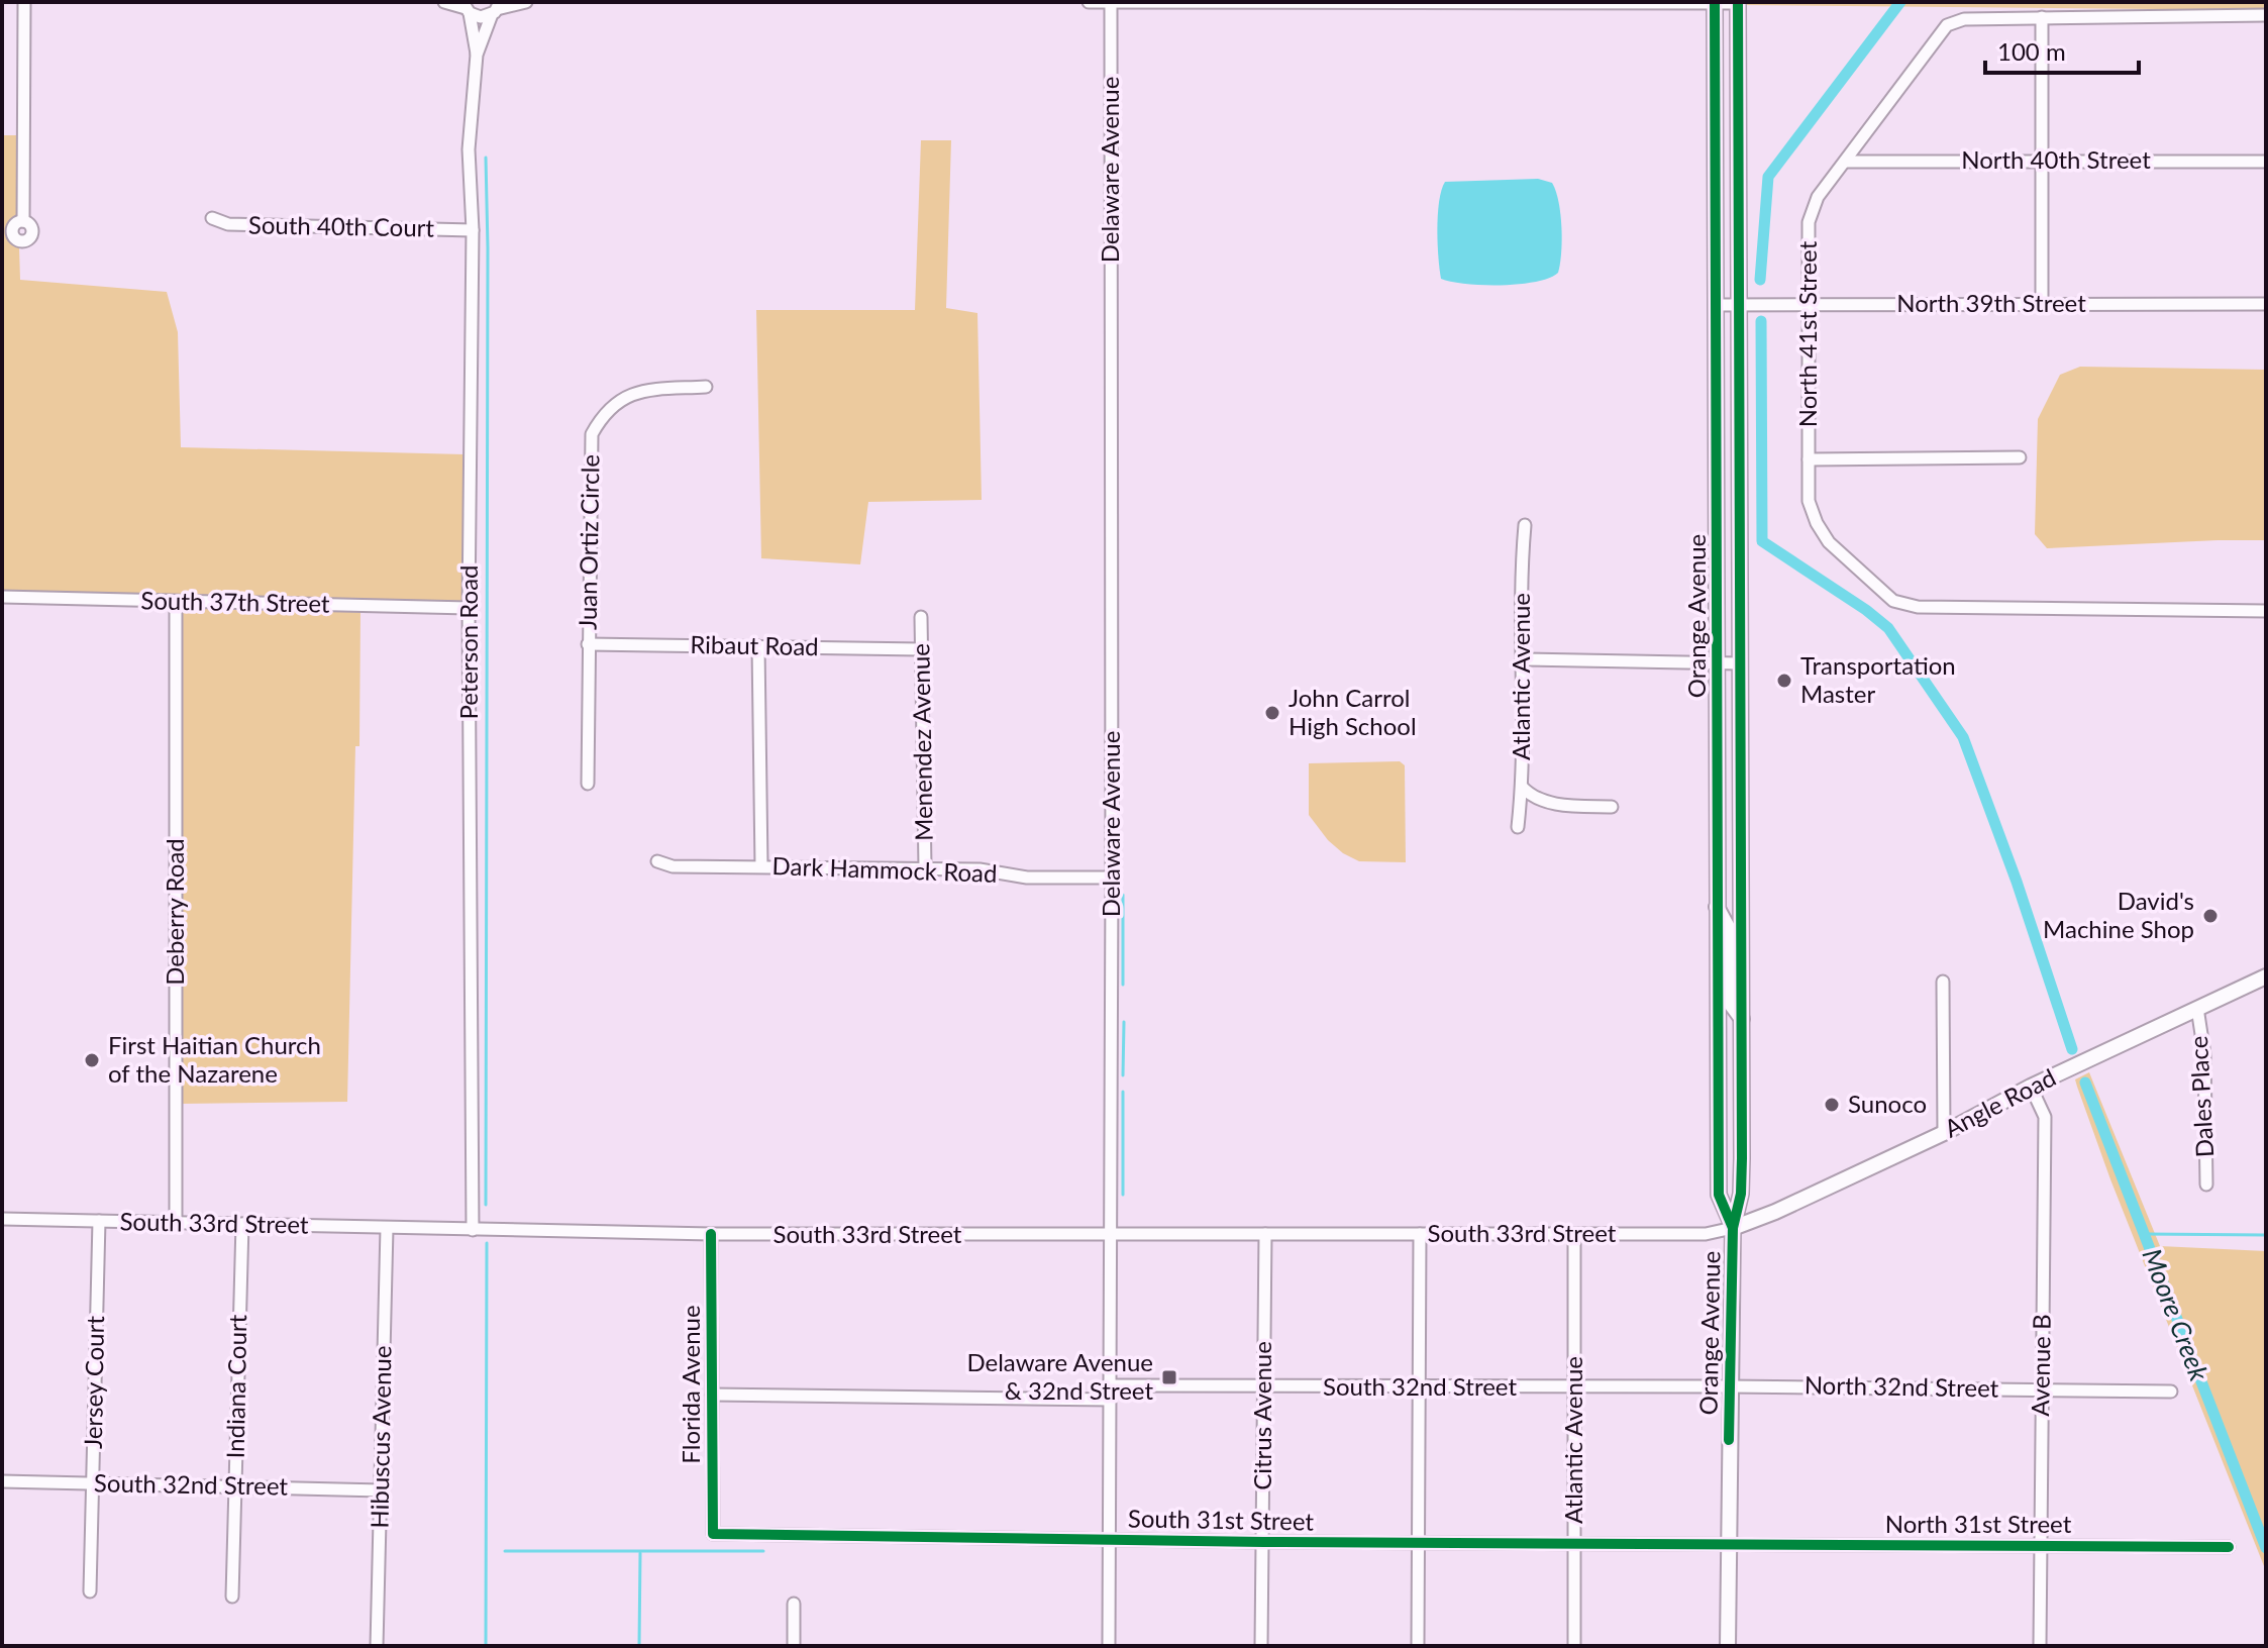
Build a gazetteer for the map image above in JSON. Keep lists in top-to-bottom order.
{
  "streets": {
    "main road": ["Orange Avenue", "Angle Road"],
    "street": [
      "North 40th Street",
      "Delaware Avenue",
      "South 40th Court",
      "North 39th Street",
      "North 41st Street",
      "Juan Ortiz Circle",
      "South 37th Street",
      "Peterson Road",
      "Ribaut Road",
      "Atlantic Avenue",
      "Menendez Avenue",
      "Dark Hammock Road",
      "Deberry Road",
      "Dales Place",
      "South 33rd Street",
      "Avenue B",
      "Jersey Court",
      "Florida Avenue",
      "Indiana Court",
      "South 32nd Street",
      "North 32nd Street",
      "Citrus Avenue",
      "Hibuscus Avenue",
      "South 31st Street",
      "North 31st Street"
    ]
  },
  "crossings": [
    ["North 40th Street", "North 41st Street"],
    ["Delaware Avenue", "Dark Hammock Road"],
    ["Delaware Avenue", "South 33rd Street"],
    ["Delaware Avenue", "South 32nd Street"],
    ["Delaware Avenue", "South 31st Street"],
    ["South 40th Court", "Peterson Road"],
    ["North 39th Street", "North 41st Street"],
    ["North 39th Street", "Orange Avenue"],
    ["Juan Ortiz Circle", "Ribaut Road"],
    ["South 37th Street", "Peterson Road"],
    ["South 37th Street", "Deberry Road"],
    ["Orange Avenue", "Angle Road"],
    ["Orange Avenue", "South 33rd Street"],
    ["Orange Avenue", "South 32nd Street"],
    ["Orange Avenue", "North 32nd Street"],
    ["Orange Avenue", "South 31st Street"],
    ["Orange Avenue", "North 31st Street"],
    ["Peterson Road", "South 33rd Street"],
    ["Ribaut Road", "Menendez Avenue"],
    ["Atlantic Avenue", "South 33rd Street"],
    ["Atlantic Avenue", "South 32nd Street"],
    ["Atlantic Avenue", "South 31st Street"],
    ["Menendez Avenue", "Dark Hammock Road"],
    ["Deberry Road", "South 33rd Street"],
    ["Dales Place", "Angle Road"],
    ["Angle Road", "South 33rd Street"],
    ["Angle Road", "Avenue B"],
    ["South 33rd Street", "Jersey Court"],
    ["South 33rd Street", "Florida Avenue"],
    ["South 33rd Street", "Indiana Court"],
    ["South 33rd Street", "Citrus Avenue"],
    ["South 33rd Street", "Hibuscus Avenue"],
    ["Avenue B", "North 32nd Street"],
    ["Avenue B", "North 31st Street"],
    ["Jersey Court", "South 32nd Street"],
    ["Florida Avenue", "South 31st Street"],
    ["Indiana Court", "South 32nd Street"],
    ["South 32nd Street", "North 32nd Street"],
    ["South 32nd Street", "Citrus Avenue"],
    ["South 32nd Street", "Hibuscus Avenue"],
    ["Citrus Avenue", "South 31st Street"],
    ["South 31st Street", "North 31st Street"]
  ],
  "water": ["Moore Creek"],
  "places": {
    "other": [
      "Transportation Master",
      "John Carrol High School",
      "David's Machine Shop",
      "First Haitian Church of the Nazarene",
      "Sunoco"
    ],
    "transit": ["Delaware Avenue & 32nd Street"]
  },
  "scale_bar": "100 m"
}
